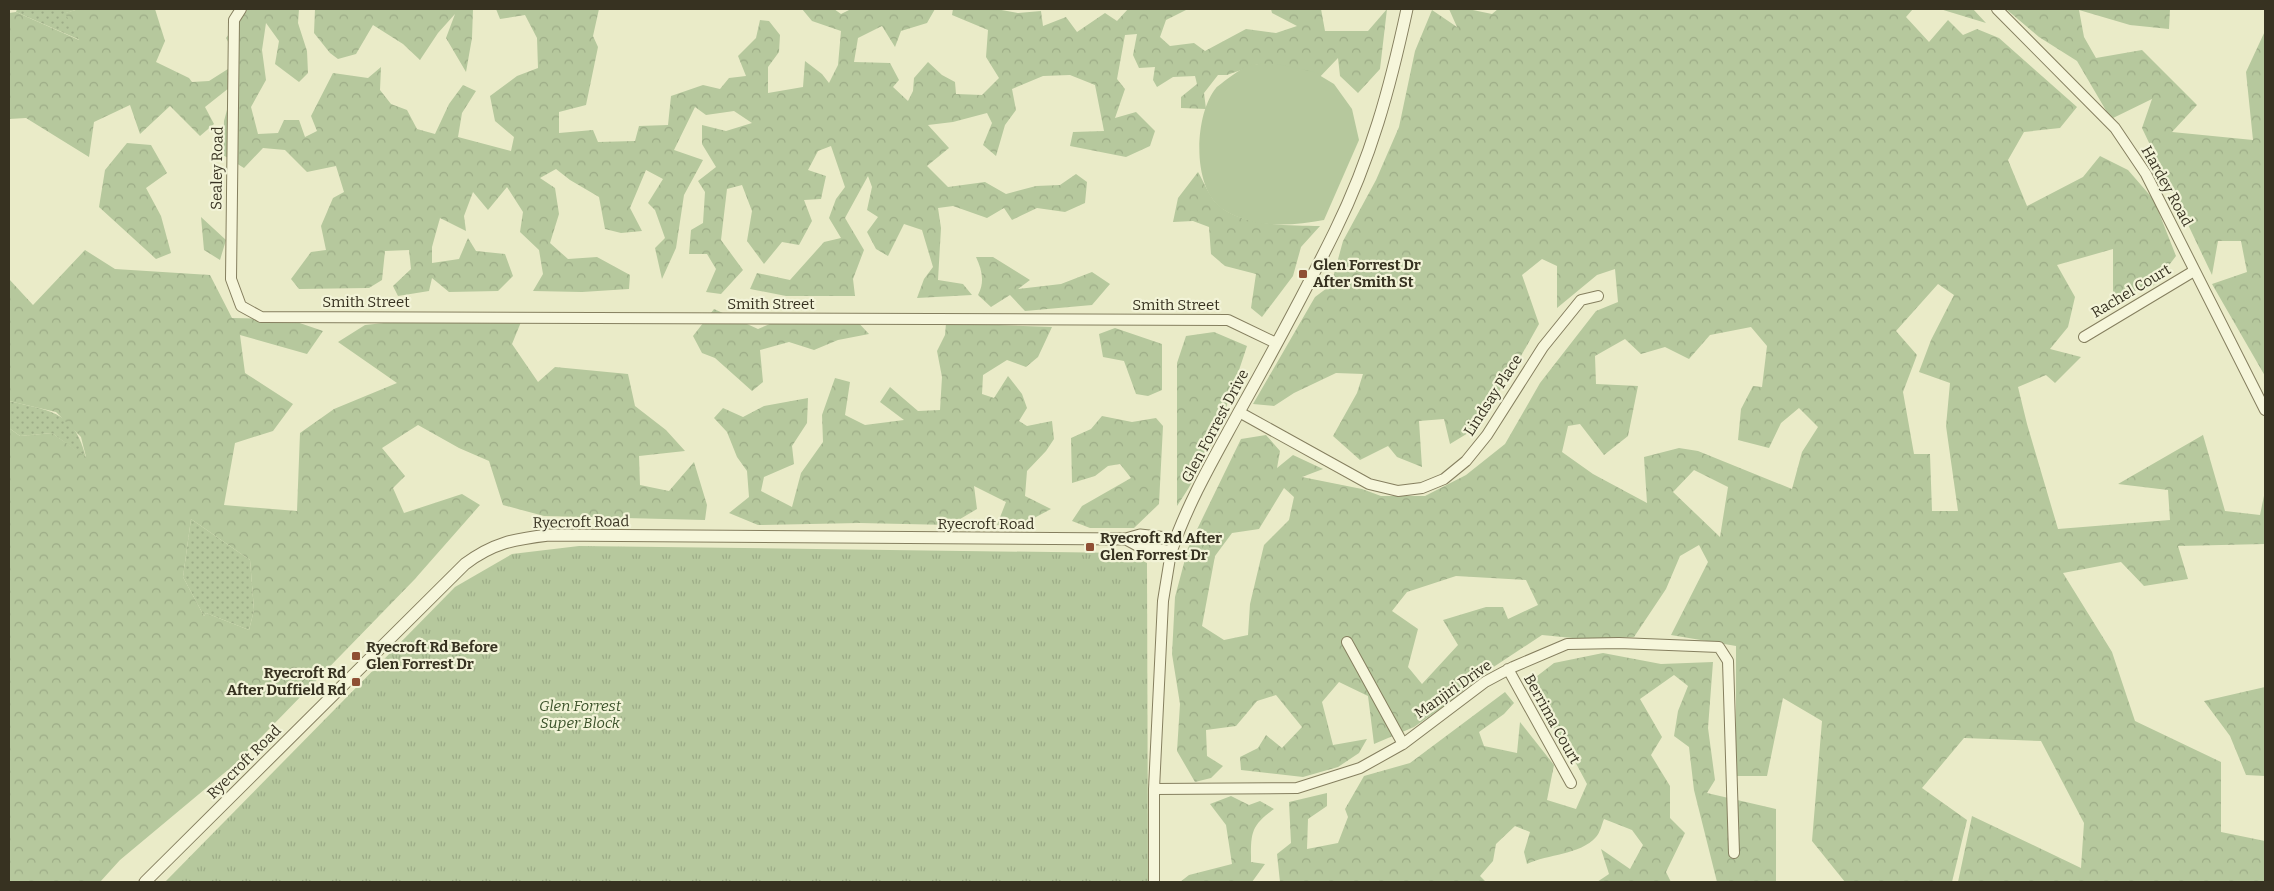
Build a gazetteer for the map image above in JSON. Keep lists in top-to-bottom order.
{
  "streets": {
    "street": [
      "Sealey Road",
      "Hardey Road",
      "Rachel Court",
      "Smith Street",
      "Lindsay Place",
      "Glen Forrest Drive",
      "Ryecroft Road",
      "Manjiri Drive",
      "Berrima Court"
    ]
  },
  "crossings": [
    ["Sealey Road", "Smith Street"],
    ["Hardey Road", "Rachel Court"],
    ["Smith Street", "Glen Forrest Drive"],
    ["Lindsay Place", "Glen Forrest Drive"],
    ["Glen Forrest Drive", "Ryecroft Road"],
    ["Glen Forrest Drive", "Manjiri Drive"],
    ["Manjiri Drive", "Berrima Court"]
  ],
  "parks": ["Glen Forrest Super Block"],
  "places": {
    "transit": [
      "Glen Forrest Dr After Smith St",
      "Ryecroft Rd After Glen Forrest Dr",
      "Ryecroft Rd Before Glen Forrest Dr",
      "Ryecroft Rd After Duffield Rd"
    ]
  }
}
